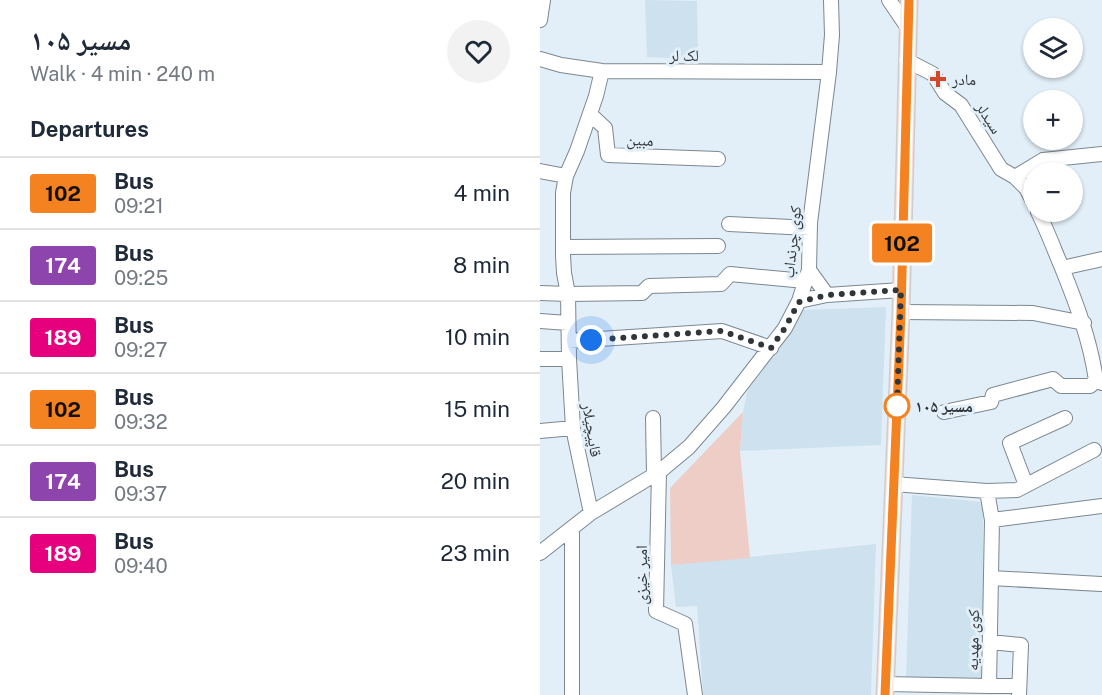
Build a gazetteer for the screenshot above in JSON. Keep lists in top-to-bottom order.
{
  "streets": {
    "street": [
      "لک لر",
      "سیدلر",
      "مبین",
      "کوی چرنداب",
      "قاپیچیلار",
      "امیر خیزی",
      "کوی ‌‌‌مهدیه"
    ]
  },
  "crossings": [
    ["لک لر", "کوی چرنداب"],
    ["لک لر", "قاپیچیلار"],
    ["مبین", "قاپیچیلار"],
    ["کوی چرنداب", "قاپیچیلار"],
    ["کوی چرنداب", "امیر خیزی"]
  ],
  "places": {
    "health": ["مادر"],
    "other": ["مسیر ۱۰۵"]
  },
  "lines": ["bus line 102"],
  "page": {
    "heading": [
      ["مسیر ۱۰۵", "Walk · 4 min · 240 m"],
      "Departures"
    ],
    "on_map": "102",
    "map_buttons": ["+", "−"],
    "list": [
      {
        "mark": "102",
        "name": "Bus",
        "note": "09:21",
        "value": "4 min"
      },
      {
        "mark": "174",
        "name": "Bus",
        "note": "09:25",
        "value": "8 min"
      },
      {
        "mark": "189",
        "name": "Bus",
        "note": "09:27",
        "value": "10 min"
      },
      {
        "mark": "102",
        "name": "Bus",
        "note": "09:32",
        "value": "15 min"
      },
      {
        "mark": "174",
        "name": "Bus",
        "note": "09:37",
        "value": "20 min"
      },
      {
        "mark": "189",
        "name": "Bus",
        "note": "09:40",
        "value": "23 min"
      }
    ]
  }
}
